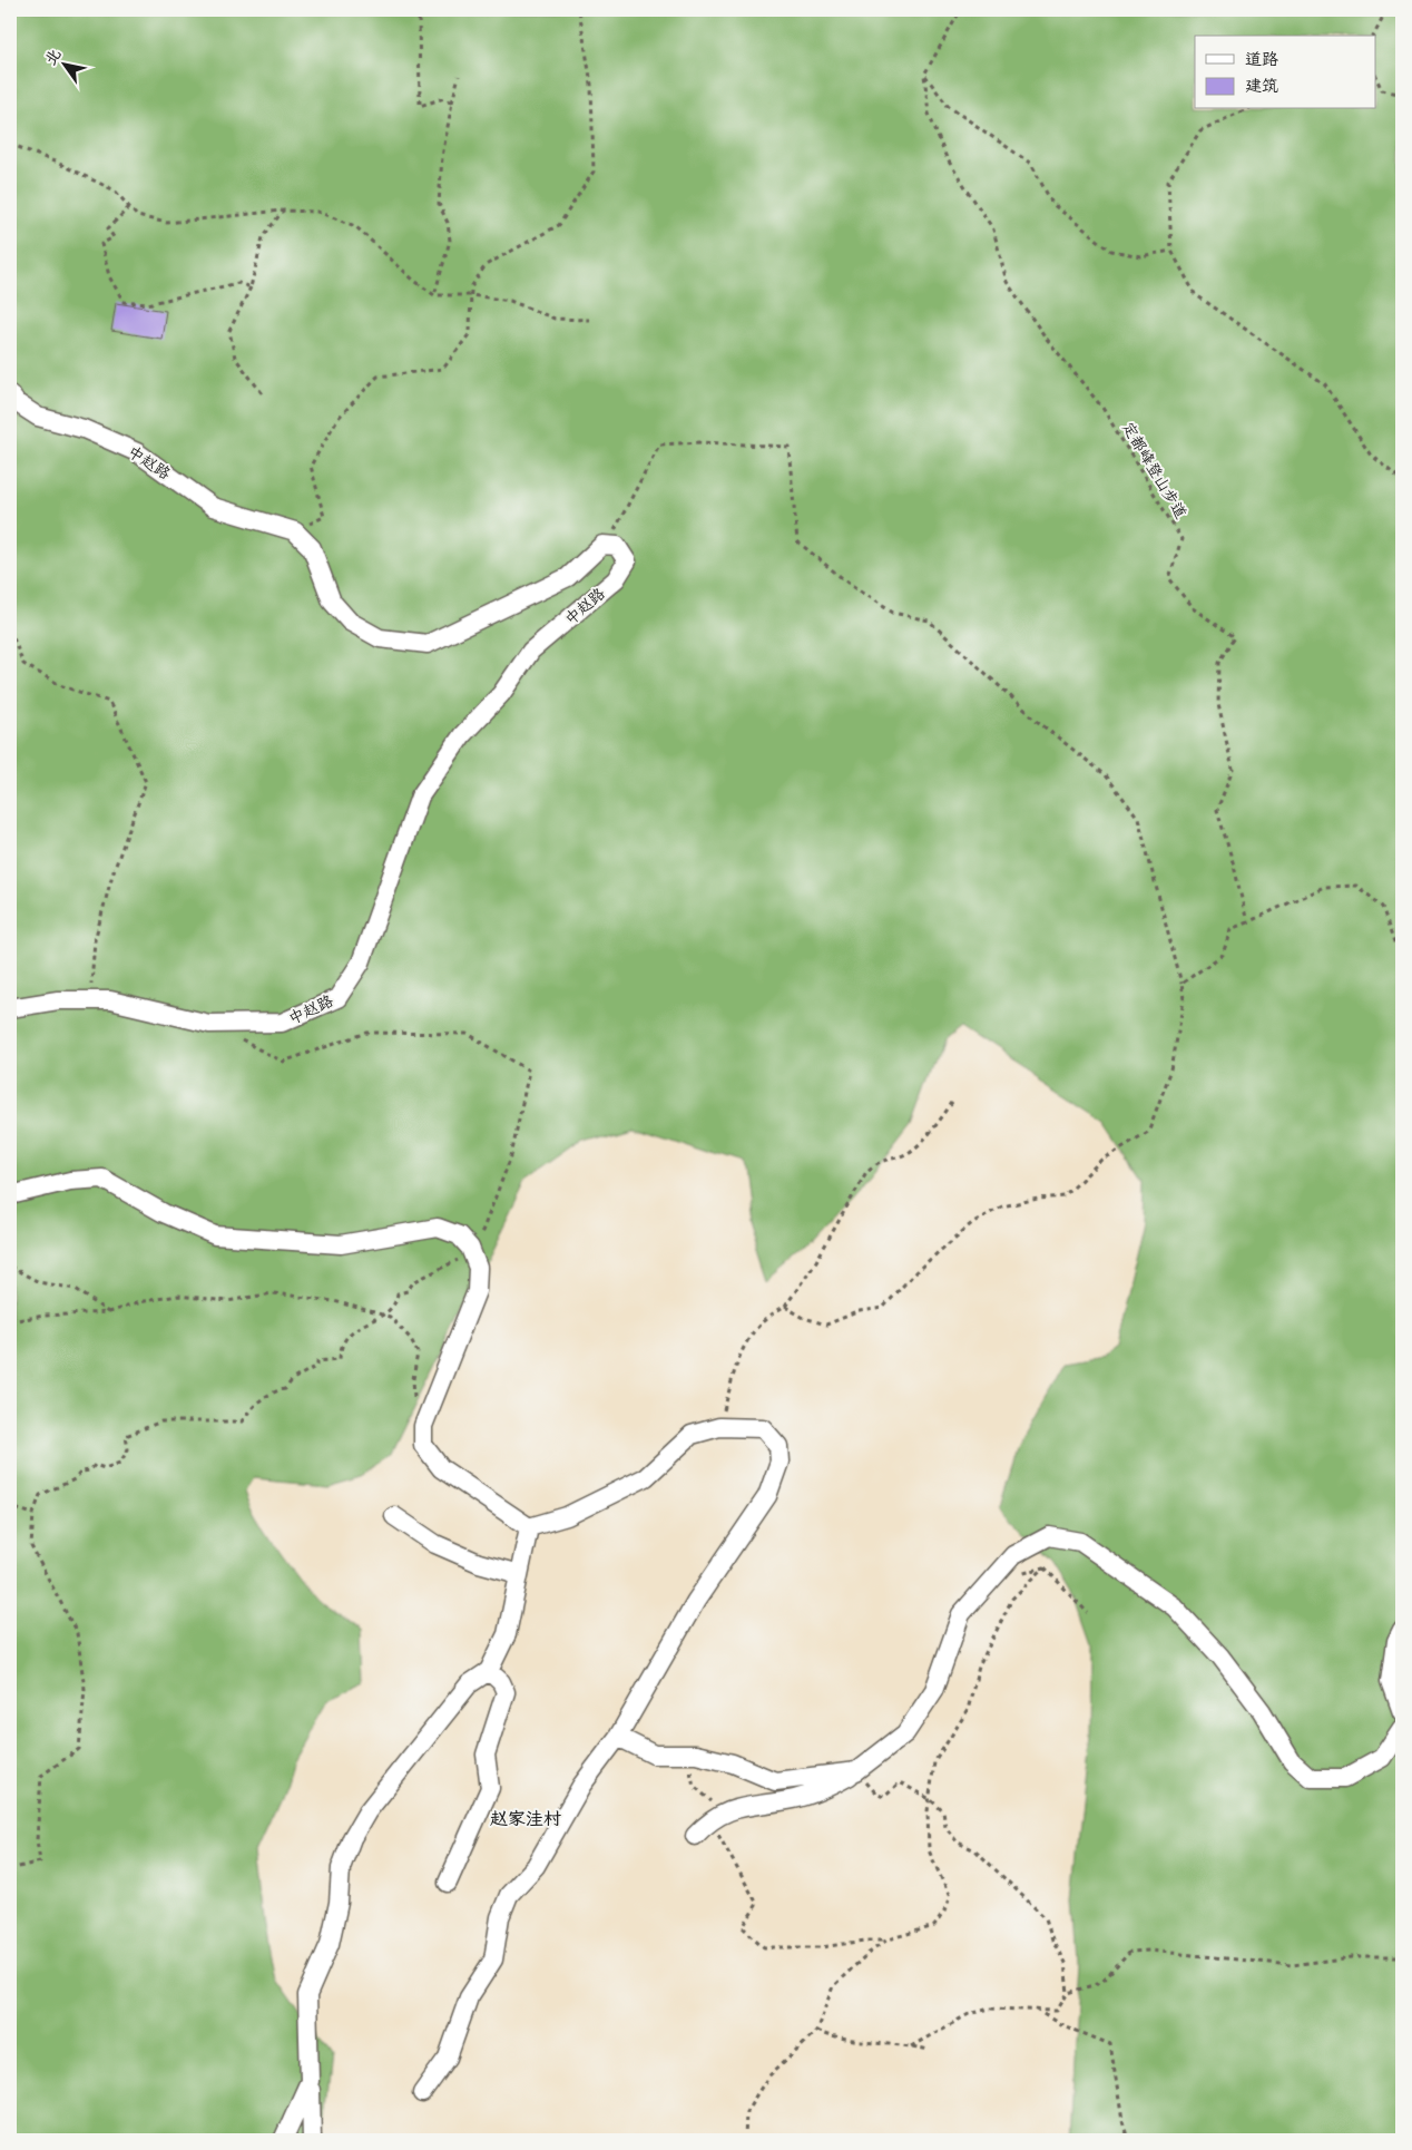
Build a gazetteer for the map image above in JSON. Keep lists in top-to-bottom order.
{
  "streets": {
    "street": ["中赵路"],
    "path": ["定都峰登山步道"]
  },
  "districts": ["赵家洼村"],
  "legend": ["道路", "建筑"],
  "north": "top left"
}
